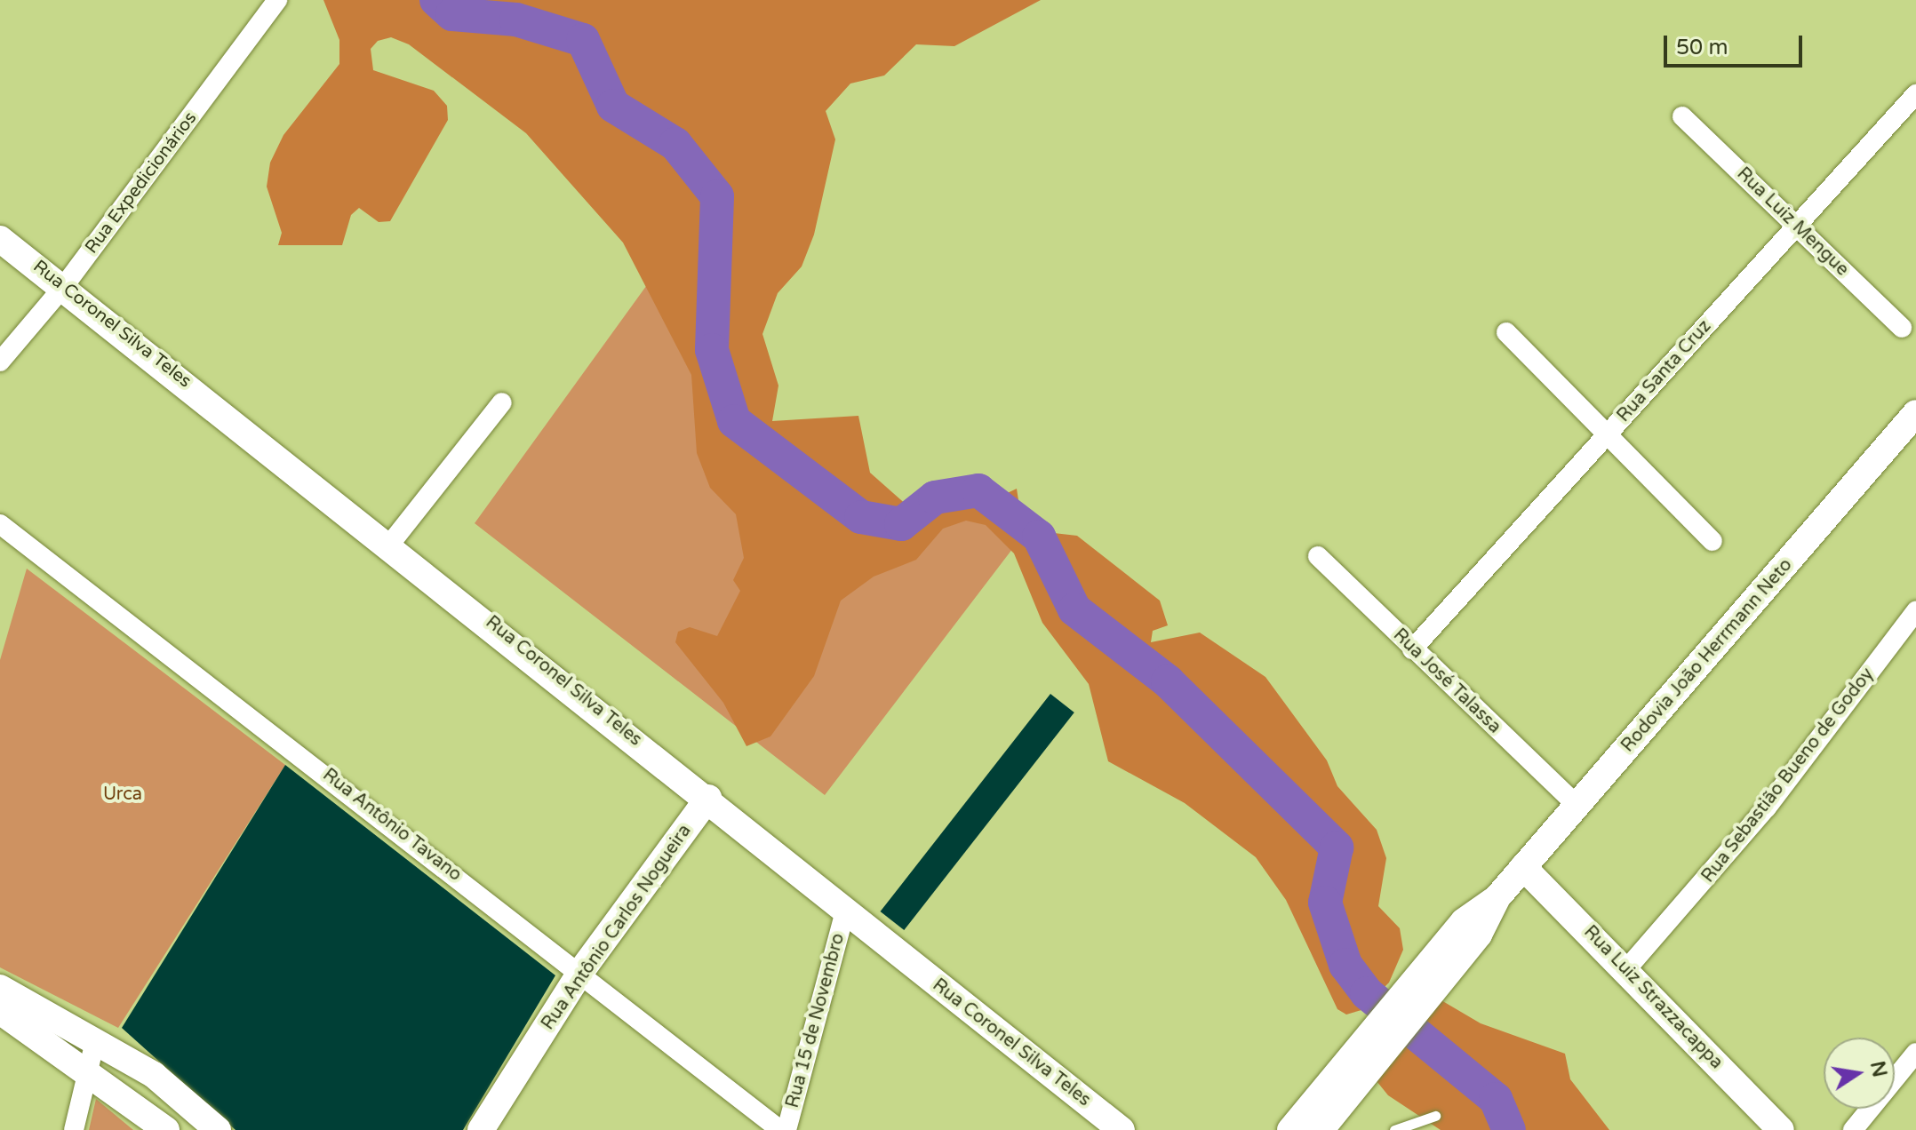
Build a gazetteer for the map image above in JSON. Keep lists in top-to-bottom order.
{
  "streets": {
    "main road": [
      "Rua Coronel Silva Teles",
      "Rodovia João Herrmann Neto",
      "Rua Antônio Carlos Nogueira",
      "Rua Luiz Strazzacappa"
    ],
    "street": [
      "Rua Expedicionários",
      "Rua Luiz Mengue",
      "Rua Santa Cruz",
      "Rua José Talassa",
      "Rua Sebastião Bueno de Godoy",
      "Rua Antônio Tavano",
      "Rua 15 de Novembro"
    ]
  },
  "crossings": [
    ["Rua Expedicionários", "Rua Coronel Silva Teles"],
    ["Rua Luiz Mengue", "Rua Santa Cruz"],
    ["Rua Coronel Silva Teles", "Rua Antônio Carlos Nogueira"],
    ["Rua Coronel Silva Teles", "Rua 15 de Novembro"],
    ["Rua Santa Cruz", "Rua José Talassa"],
    ["Rodovia João Herrmann Neto", "Rua José Talassa"],
    ["Rodovia João Herrmann Neto", "Rua Luiz Strazzacappa"],
    ["Rua Sebastião Bueno de Godoy", "Rua Luiz Strazzacappa"],
    ["Rua Antônio Tavano", "Rua Antônio Carlos Nogueira"]
  ],
  "parks": ["Urca"],
  "scale_bar": "50 m",
  "north": "right"
}
